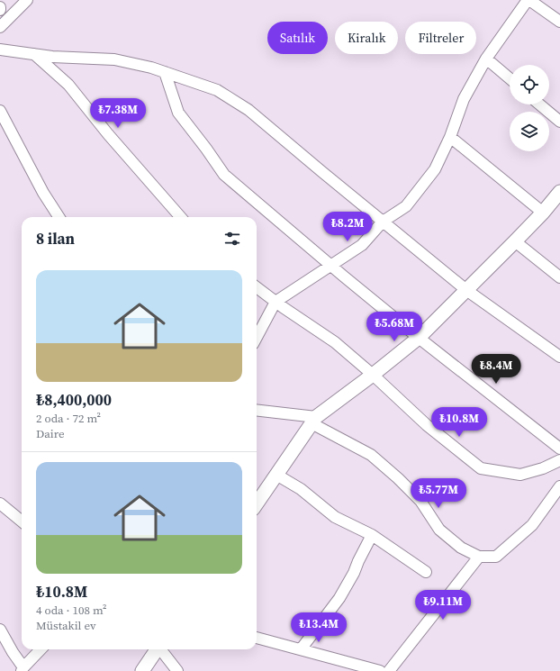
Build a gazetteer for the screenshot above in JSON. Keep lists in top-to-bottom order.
{
  "page": {
    "chip": ["Satılık", "Kiralık", "Filtreler"],
    "price": [
      "₺7.38M",
      "₺8.2M",
      "₺5.68M",
      "₺8.4M",
      "₺10.8M",
      "₺5.77M",
      "₺9.11M",
      "₺13.4M"
    ],
    "heading": "8 ilan",
    "list": [
      {
        "name": "₺8,400,000",
        "note": "2 oda · 72 m² · Daire"
      },
      {
        "name": "₺10.8M",
        "note": "4 oda · 108 m² · Müstakil ev"
      }
    ]
  }
}
